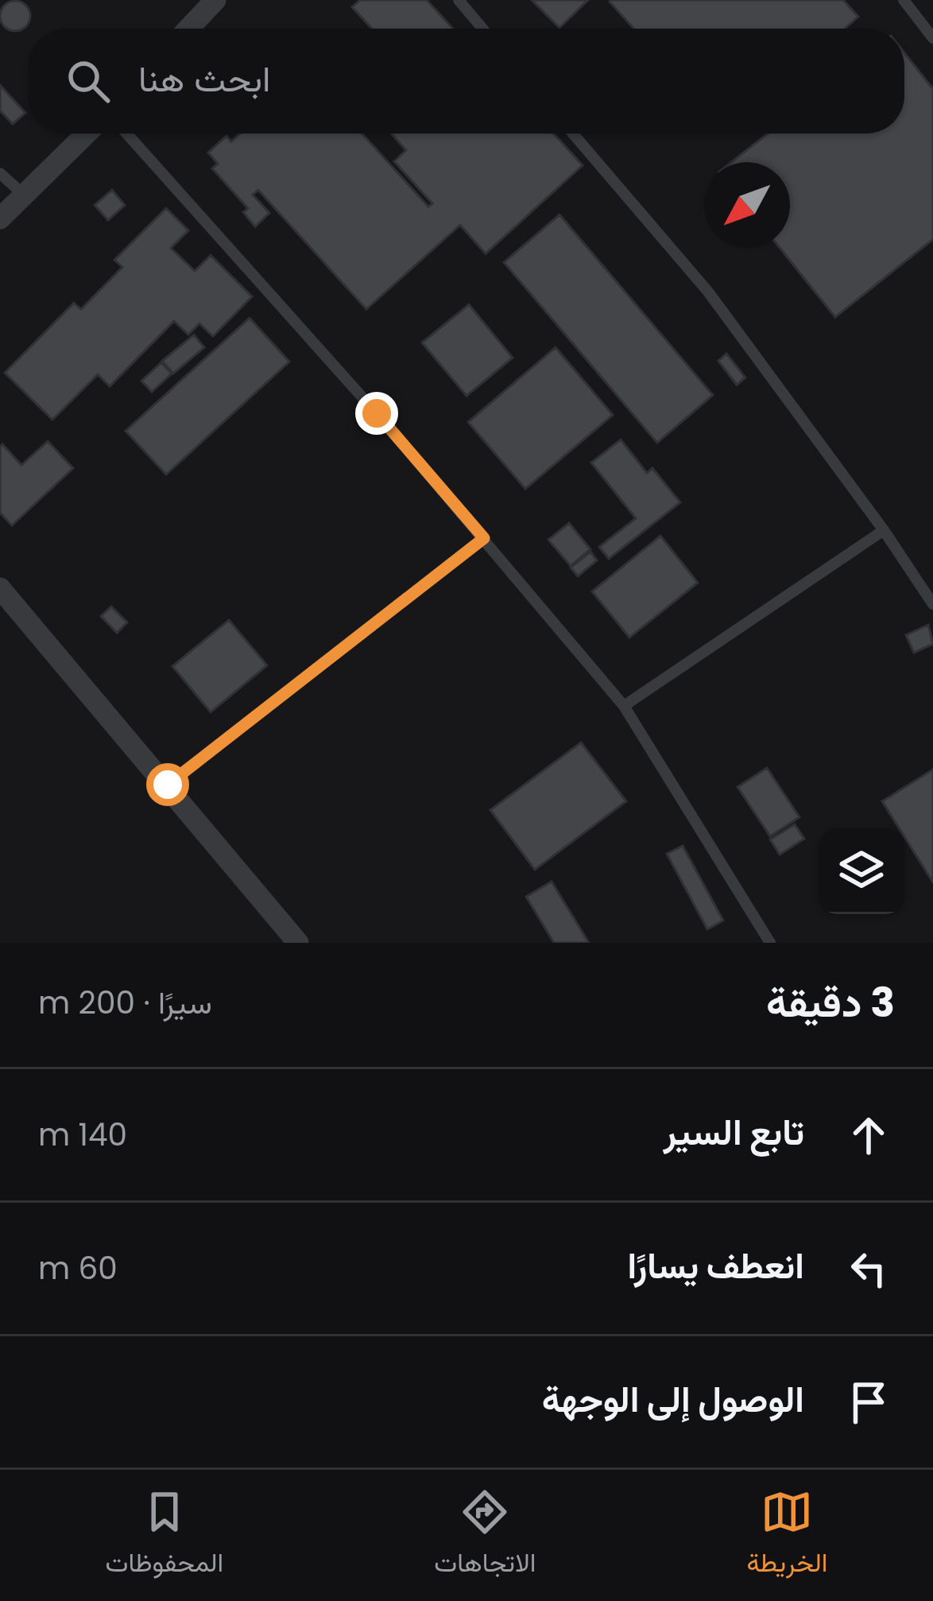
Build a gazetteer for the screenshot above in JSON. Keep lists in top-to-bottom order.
{
  "north": "bottom left",
  "page": {
    "search": "ابحث هنا",
    "heading": ["3 دقيقة", "سيرًا · 200 m"],
    "list": [
      ["تابع السير", "140 m"],
      ["انعطف يسارًا", "60 m"],
      "الوصول إلى الوجهة"
    ],
    "nav": ["الخريطة", "الاتجاهات", "المحفوظات"]
  }
}
